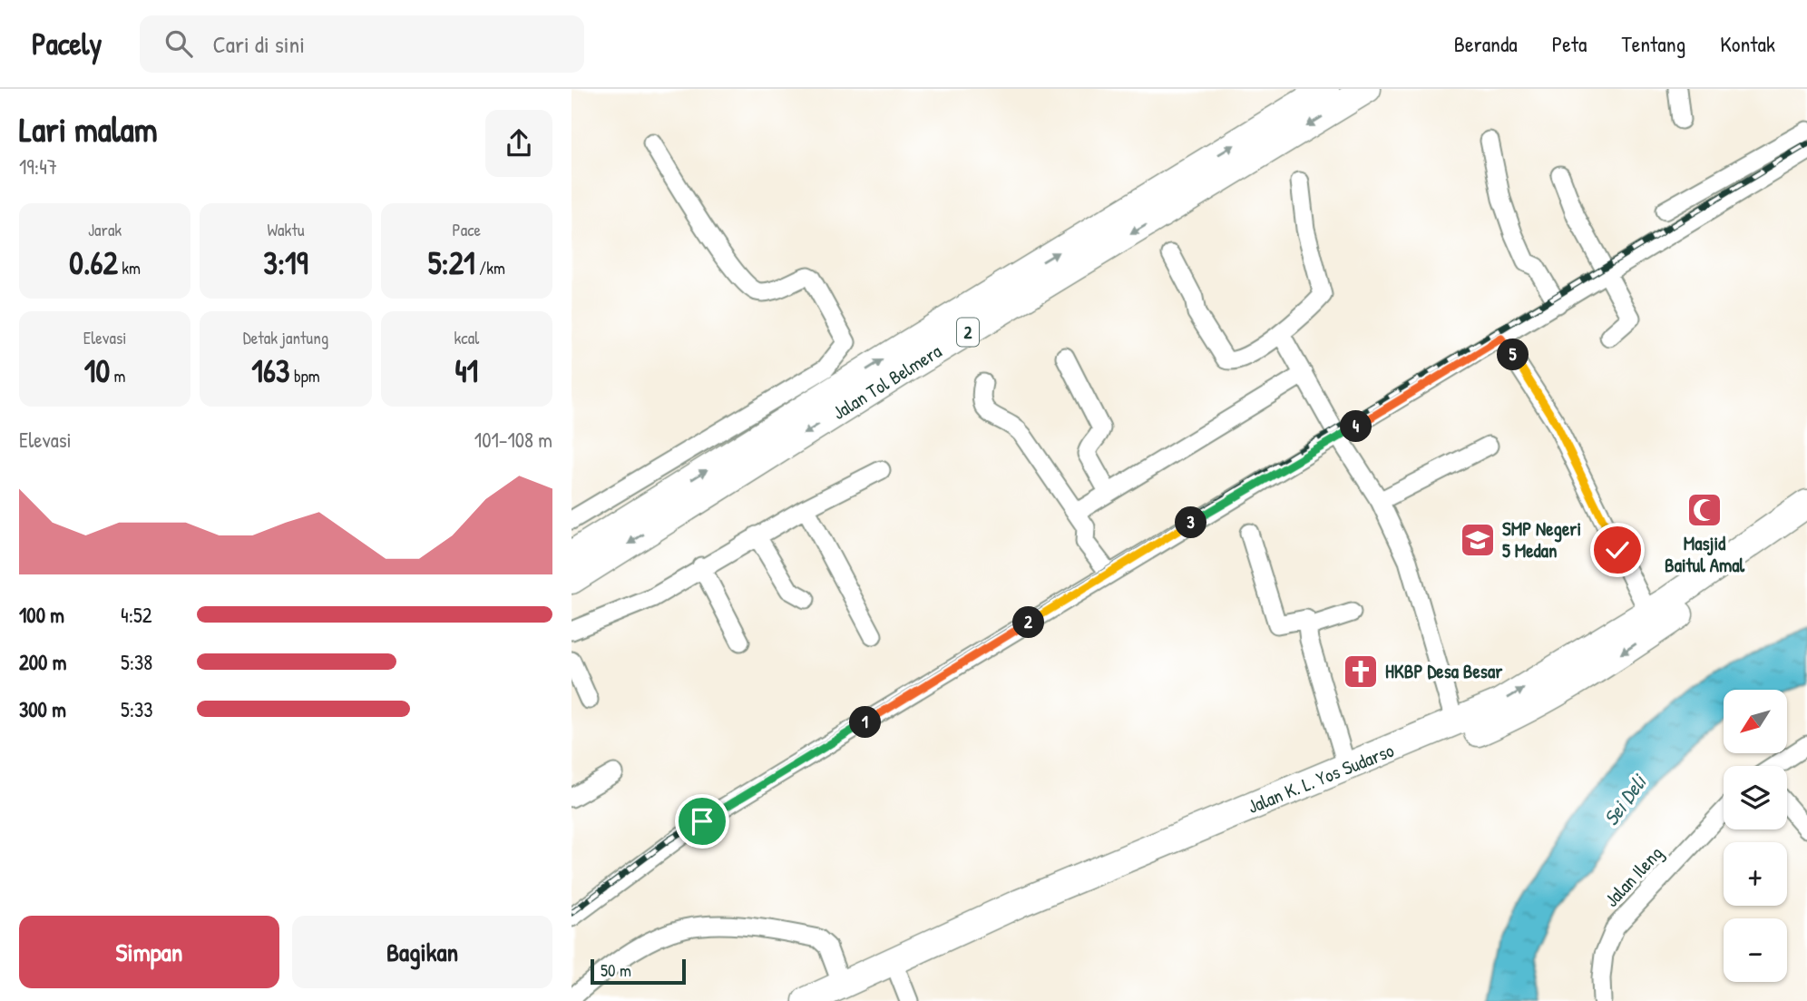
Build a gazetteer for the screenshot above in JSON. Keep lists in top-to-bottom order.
{
  "streets": {
    "highway": ["2", "Jalan Tol Belmera", "Jalan K. L. Yos Sudarso"],
    "street": ["Jalan Ileng"]
  },
  "water": ["Sei Deli"],
  "places": {
    "mosque": ["Masjid Baitul Amal"],
    "school or university": ["SMP Negeri 5 Medan"],
    "church": ["HKBP Desa Besar"]
  },
  "scale_bar": "50 m",
  "north": "bottom left",
  "page": {
    "header": "Pacely",
    "search": "Cari di sini",
    "nav": [
      "Beranda",
      "Peta",
      "Tentang",
      "Kontak"
    ],
    "heading": ["Lari malam", "19:47"],
    "stats": [
      ["Jarak", "0.62 km"],
      ["Waktu", "3:19"],
      ["Pace", "5:21 /km"],
      ["Elevasi", "10 m"],
      ["Detak jantung", "163 bpm"],
      ["kcal", "41"]
    ],
    "pins": [
      "5",
      "4",
      "3",
      "2",
      "1"
    ],
    "chart": ["Elevasi", "101–108 m"],
    "list": [
      {
        "name": "100 m",
        "note": "4:52"
      },
      {
        "name": "200 m",
        "note": "5:38"
      },
      {
        "name": "300 m",
        "note": "5:33"
      }
    ],
    "map_buttons": ["+", "−"],
    "buttons": ["Simpan", "Bagikan"],
    "scale": "50 m"
  }
}
